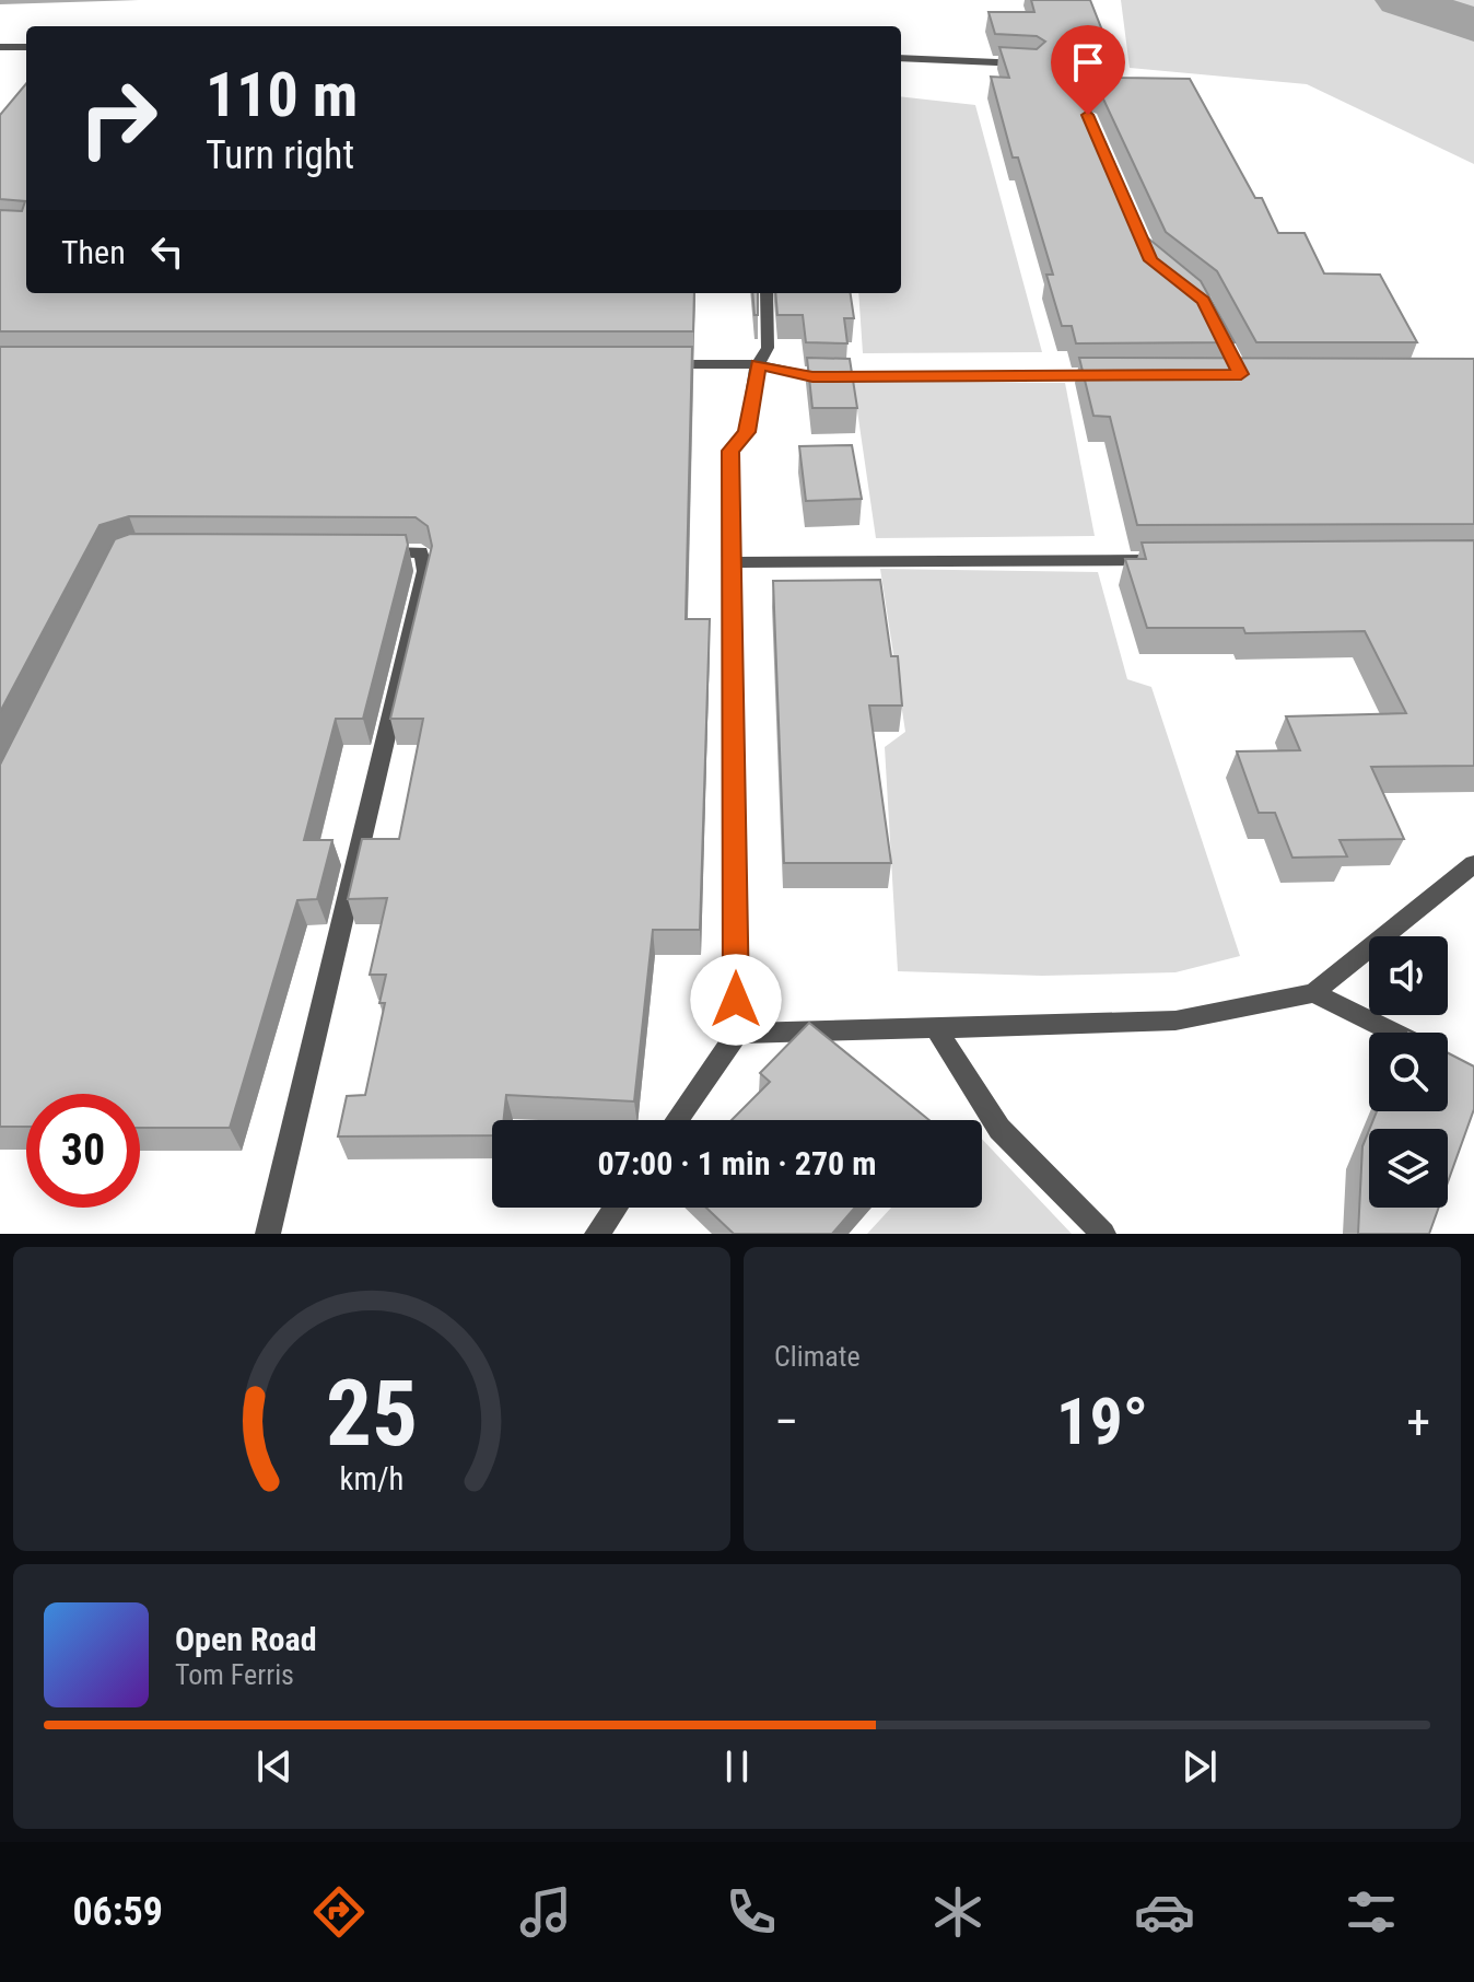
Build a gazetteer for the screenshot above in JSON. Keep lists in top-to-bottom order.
{
  "page": {
    "turn": ["110 m", "Turn right"],
    "then": "Then",
    "limit": "30",
    "trip": "07:00 · 1 min · 270 m",
    "tile": "Climate",
    "heat": ["−", "19°", "+"],
    "song": ["Open Road", "Tom Ferris"],
    "tabs": "06:59",
    "gauge": ["25", "km/h"]
  }
}
